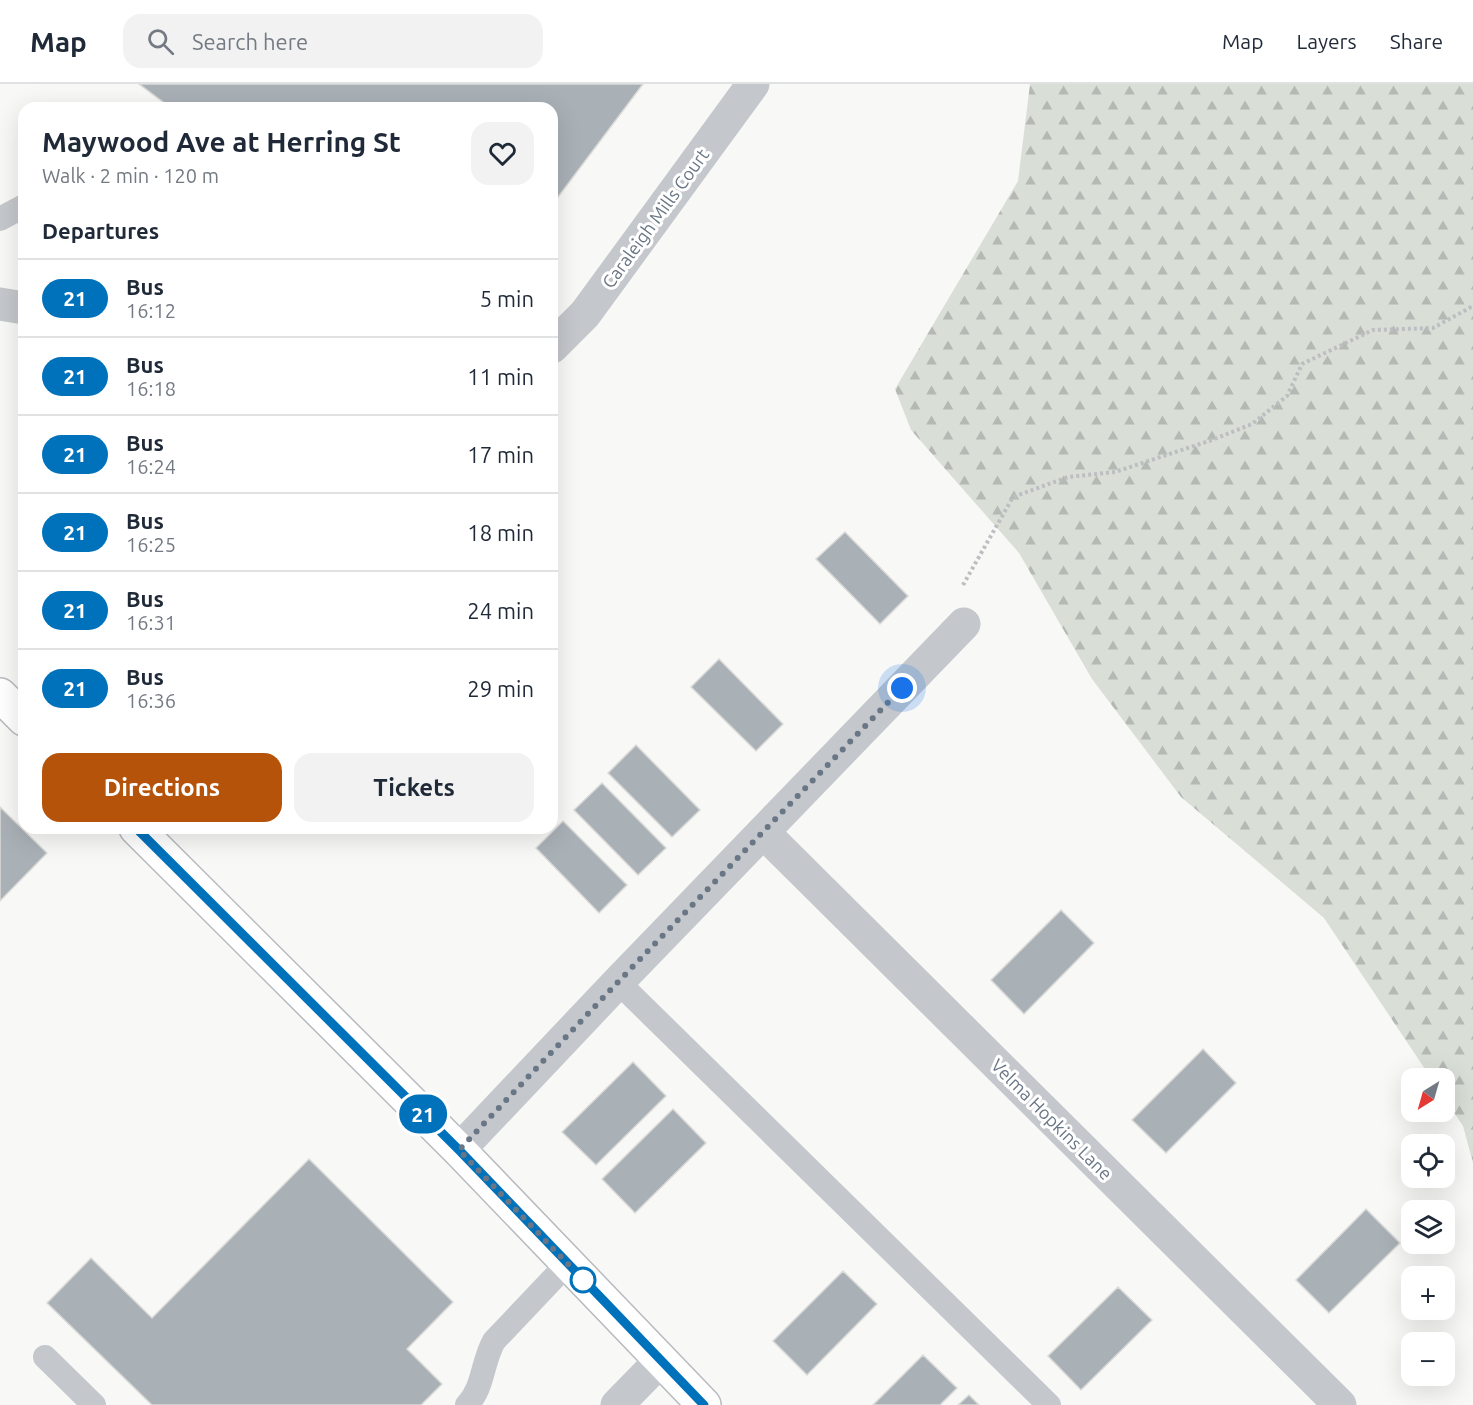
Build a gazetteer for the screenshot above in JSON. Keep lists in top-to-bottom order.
{
  "streets": {
    "street": ["Caraleigh Mills Court", "Velma Hopkins Lane"]
  },
  "lines": ["bus line 21"],
  "north": "bottom left",
  "page": {
    "header": "Map",
    "search": "Search here",
    "nav": ["Map", "Layers", "Share"],
    "on_map": "21",
    "heading": [
      ["Maywood Ave at Herring St", "Walk · 2 min · 120 m"],
      "Departures"
    ],
    "list": [
      {
        "mark": "21",
        "name": "Bus",
        "note": "16:12",
        "value": "5 min"
      },
      {
        "mark": "21",
        "name": "Bus",
        "note": "16:18",
        "value": "11 min"
      },
      {
        "mark": "21",
        "name": "Bus",
        "note": "16:24",
        "value": "17 min"
      },
      {
        "mark": "21",
        "name": "Bus",
        "note": "16:25",
        "value": "18 min"
      },
      {
        "mark": "21",
        "name": "Bus",
        "note": "16:31",
        "value": "24 min"
      },
      {
        "mark": "21",
        "name": "Bus",
        "note": "16:36",
        "value": "29 min"
      }
    ],
    "buttons": ["Directions", "Tickets"],
    "map_buttons": ["+", "−"]
  }
}
